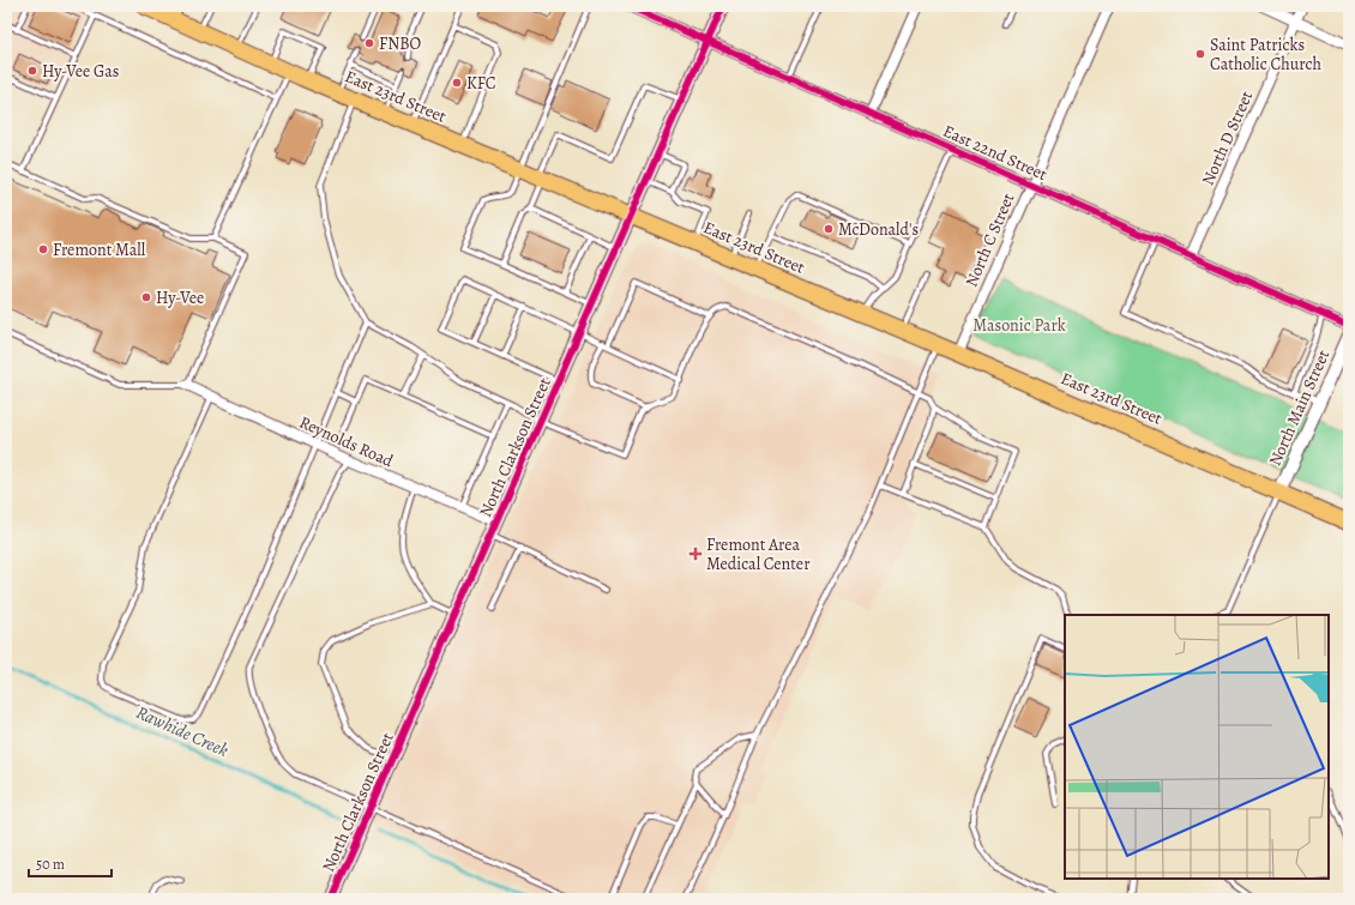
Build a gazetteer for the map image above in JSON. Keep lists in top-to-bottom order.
{
  "streets": {
    "main road": ["East 23rd Street"],
    "street": [
      "North D Street",
      "East 22nd Street",
      "North C Street",
      "North Main Street",
      "Reynolds Road",
      "North Clarkson Street"
    ]
  },
  "crossings": [
    ["East 23rd Street", "North C Street"],
    ["East 23rd Street", "North Main Street"],
    ["East 23rd Street", "North Clarkson Street"],
    ["North D Street", "East 22nd Street"],
    ["East 22nd Street", "North C Street"],
    ["East 22nd Street", "North Clarkson Street"],
    ["Reynolds Road", "North Clarkson Street"]
  ],
  "water": ["Rawhide Creek"],
  "parks": ["Masonic Park"],
  "places": {
    "other": [
      "FNBO",
      "Saint Patricks Catholic Church",
      "Hy-Vee Gas",
      "KFC",
      "McDonald's",
      "Fremont Mall",
      "Hy-Vee"
    ],
    "health": ["Fremont Area Medical Center"]
  },
  "scale_bar": "50 m"
}
